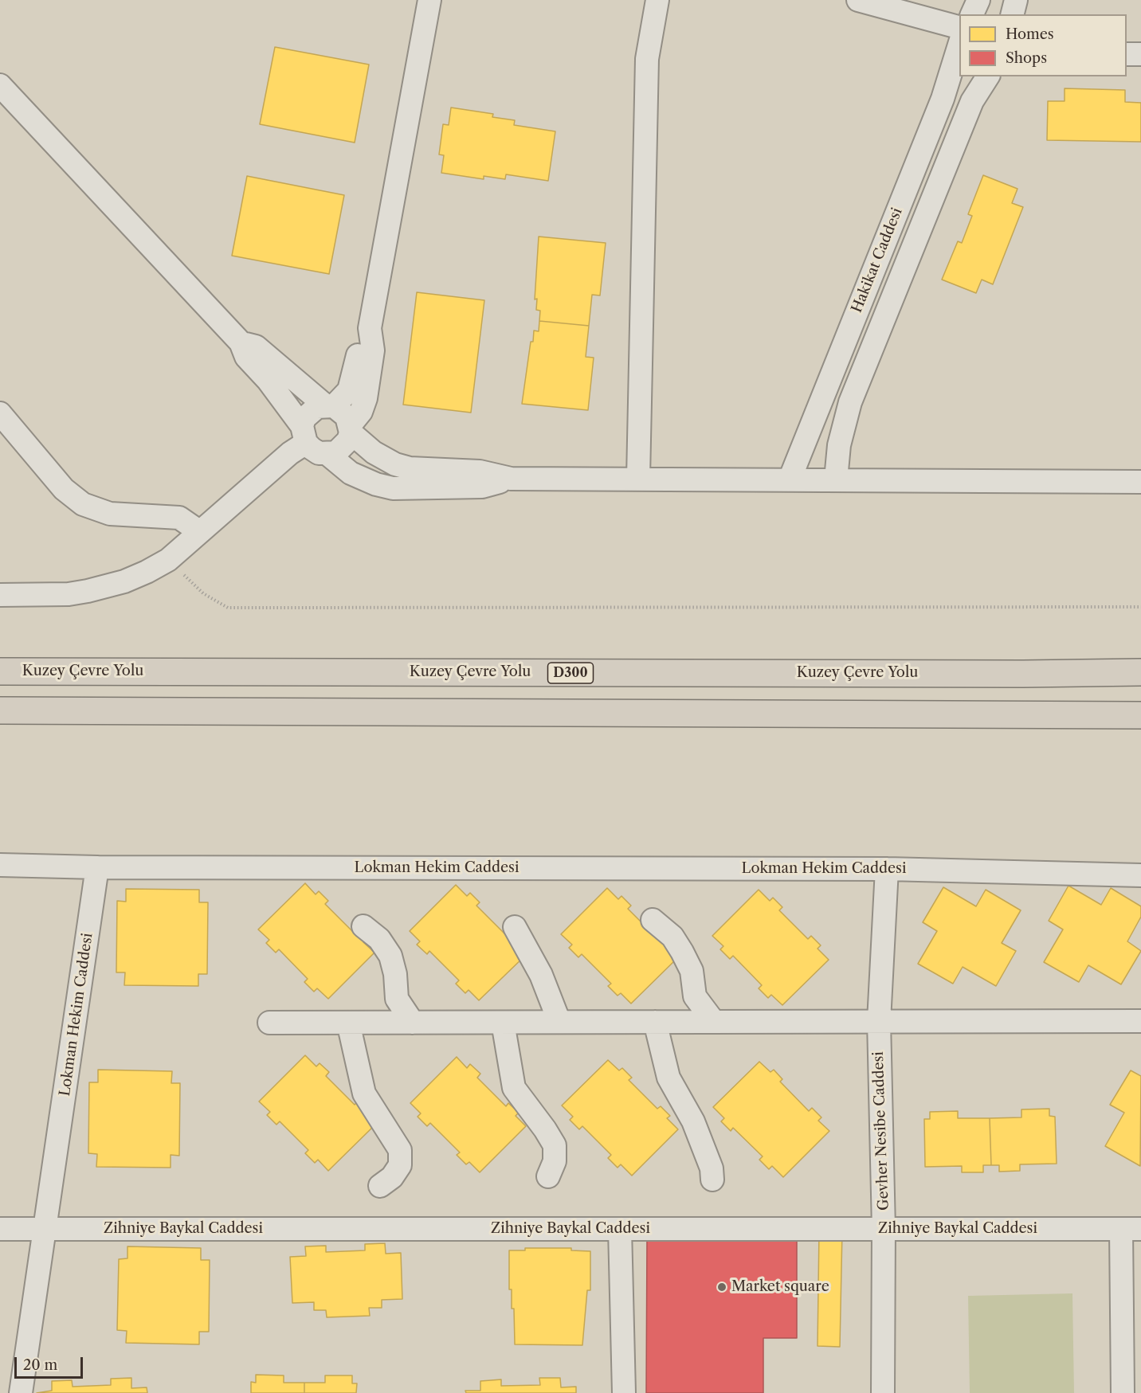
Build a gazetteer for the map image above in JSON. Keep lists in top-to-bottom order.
{
  "streets": {
    "highway": ["Kuzey Çevre Yolu", "D300"],
    "street": [
      "Hakikat Caddesi",
      "Lokman Hekim Caddesi",
      "Gevher Nesibe Caddesi",
      "Zihniye Baykal Caddesi"
    ]
  },
  "crossings": [
    ["Lokman Hekim Caddesi", "Gevher Nesibe Caddesi"],
    ["Lokman Hekim Caddesi", "Zihniye Baykal Caddesi"],
    ["Gevher Nesibe Caddesi", "Zihniye Baykal Caddesi"]
  ],
  "places": ["Market square"],
  "legend": ["Homes", "Shops"],
  "scale_bar": "20 m"
}
